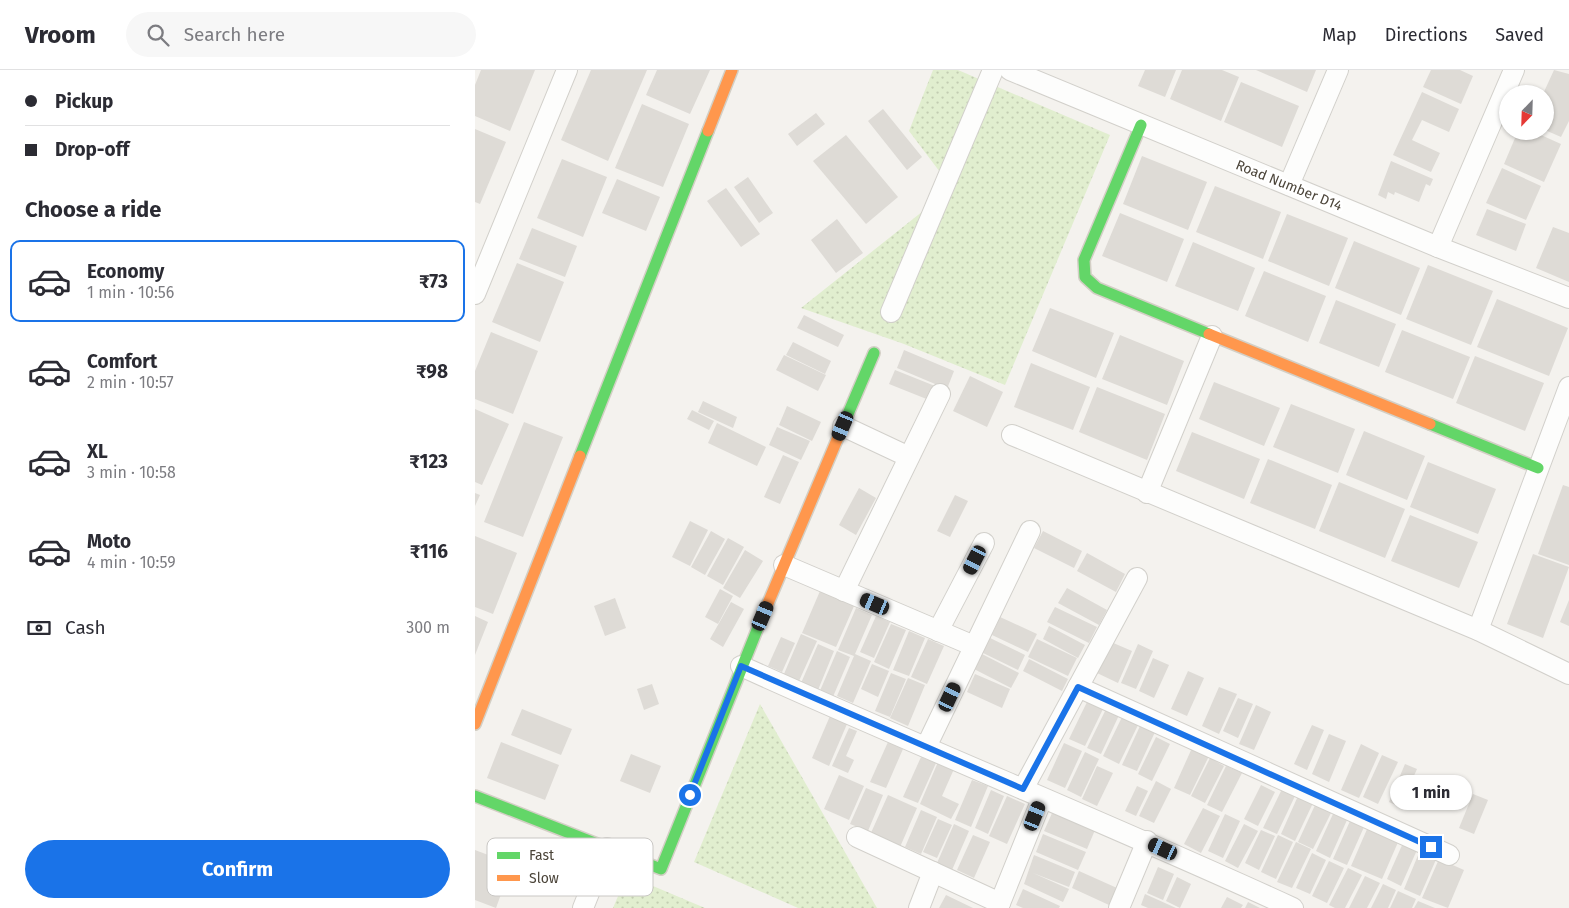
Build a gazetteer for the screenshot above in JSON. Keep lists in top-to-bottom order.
{
  "streets": {
    "street": ["Road Number D14"]
  },
  "legend": ["Fast", "Slow"],
  "north": "bottom left",
  "page": {
    "header": "Vroom",
    "search": "Search here",
    "nav": ["Map", "Directions", "Saved"],
    "banner": ["Pickup", "Drop-off"],
    "heading": "Choose a ride",
    "list": [
      {
        "name": "Economy",
        "note": "1 min · 10:56",
        "value": "₹73"
      },
      {
        "name": "Comfort",
        "note": "2 min · 10:57",
        "value": "₹98"
      },
      {
        "name": "XL",
        "note": "3 min · 10:58",
        "value": "₹123"
      },
      {
        "name": "Moto",
        "note": "4 min · 10:59",
        "value": "₹116"
      }
    ],
    "pay": ["Cash", "300 m"],
    "bubble": "1 min",
    "buttons": "Confirm"
  }
}
